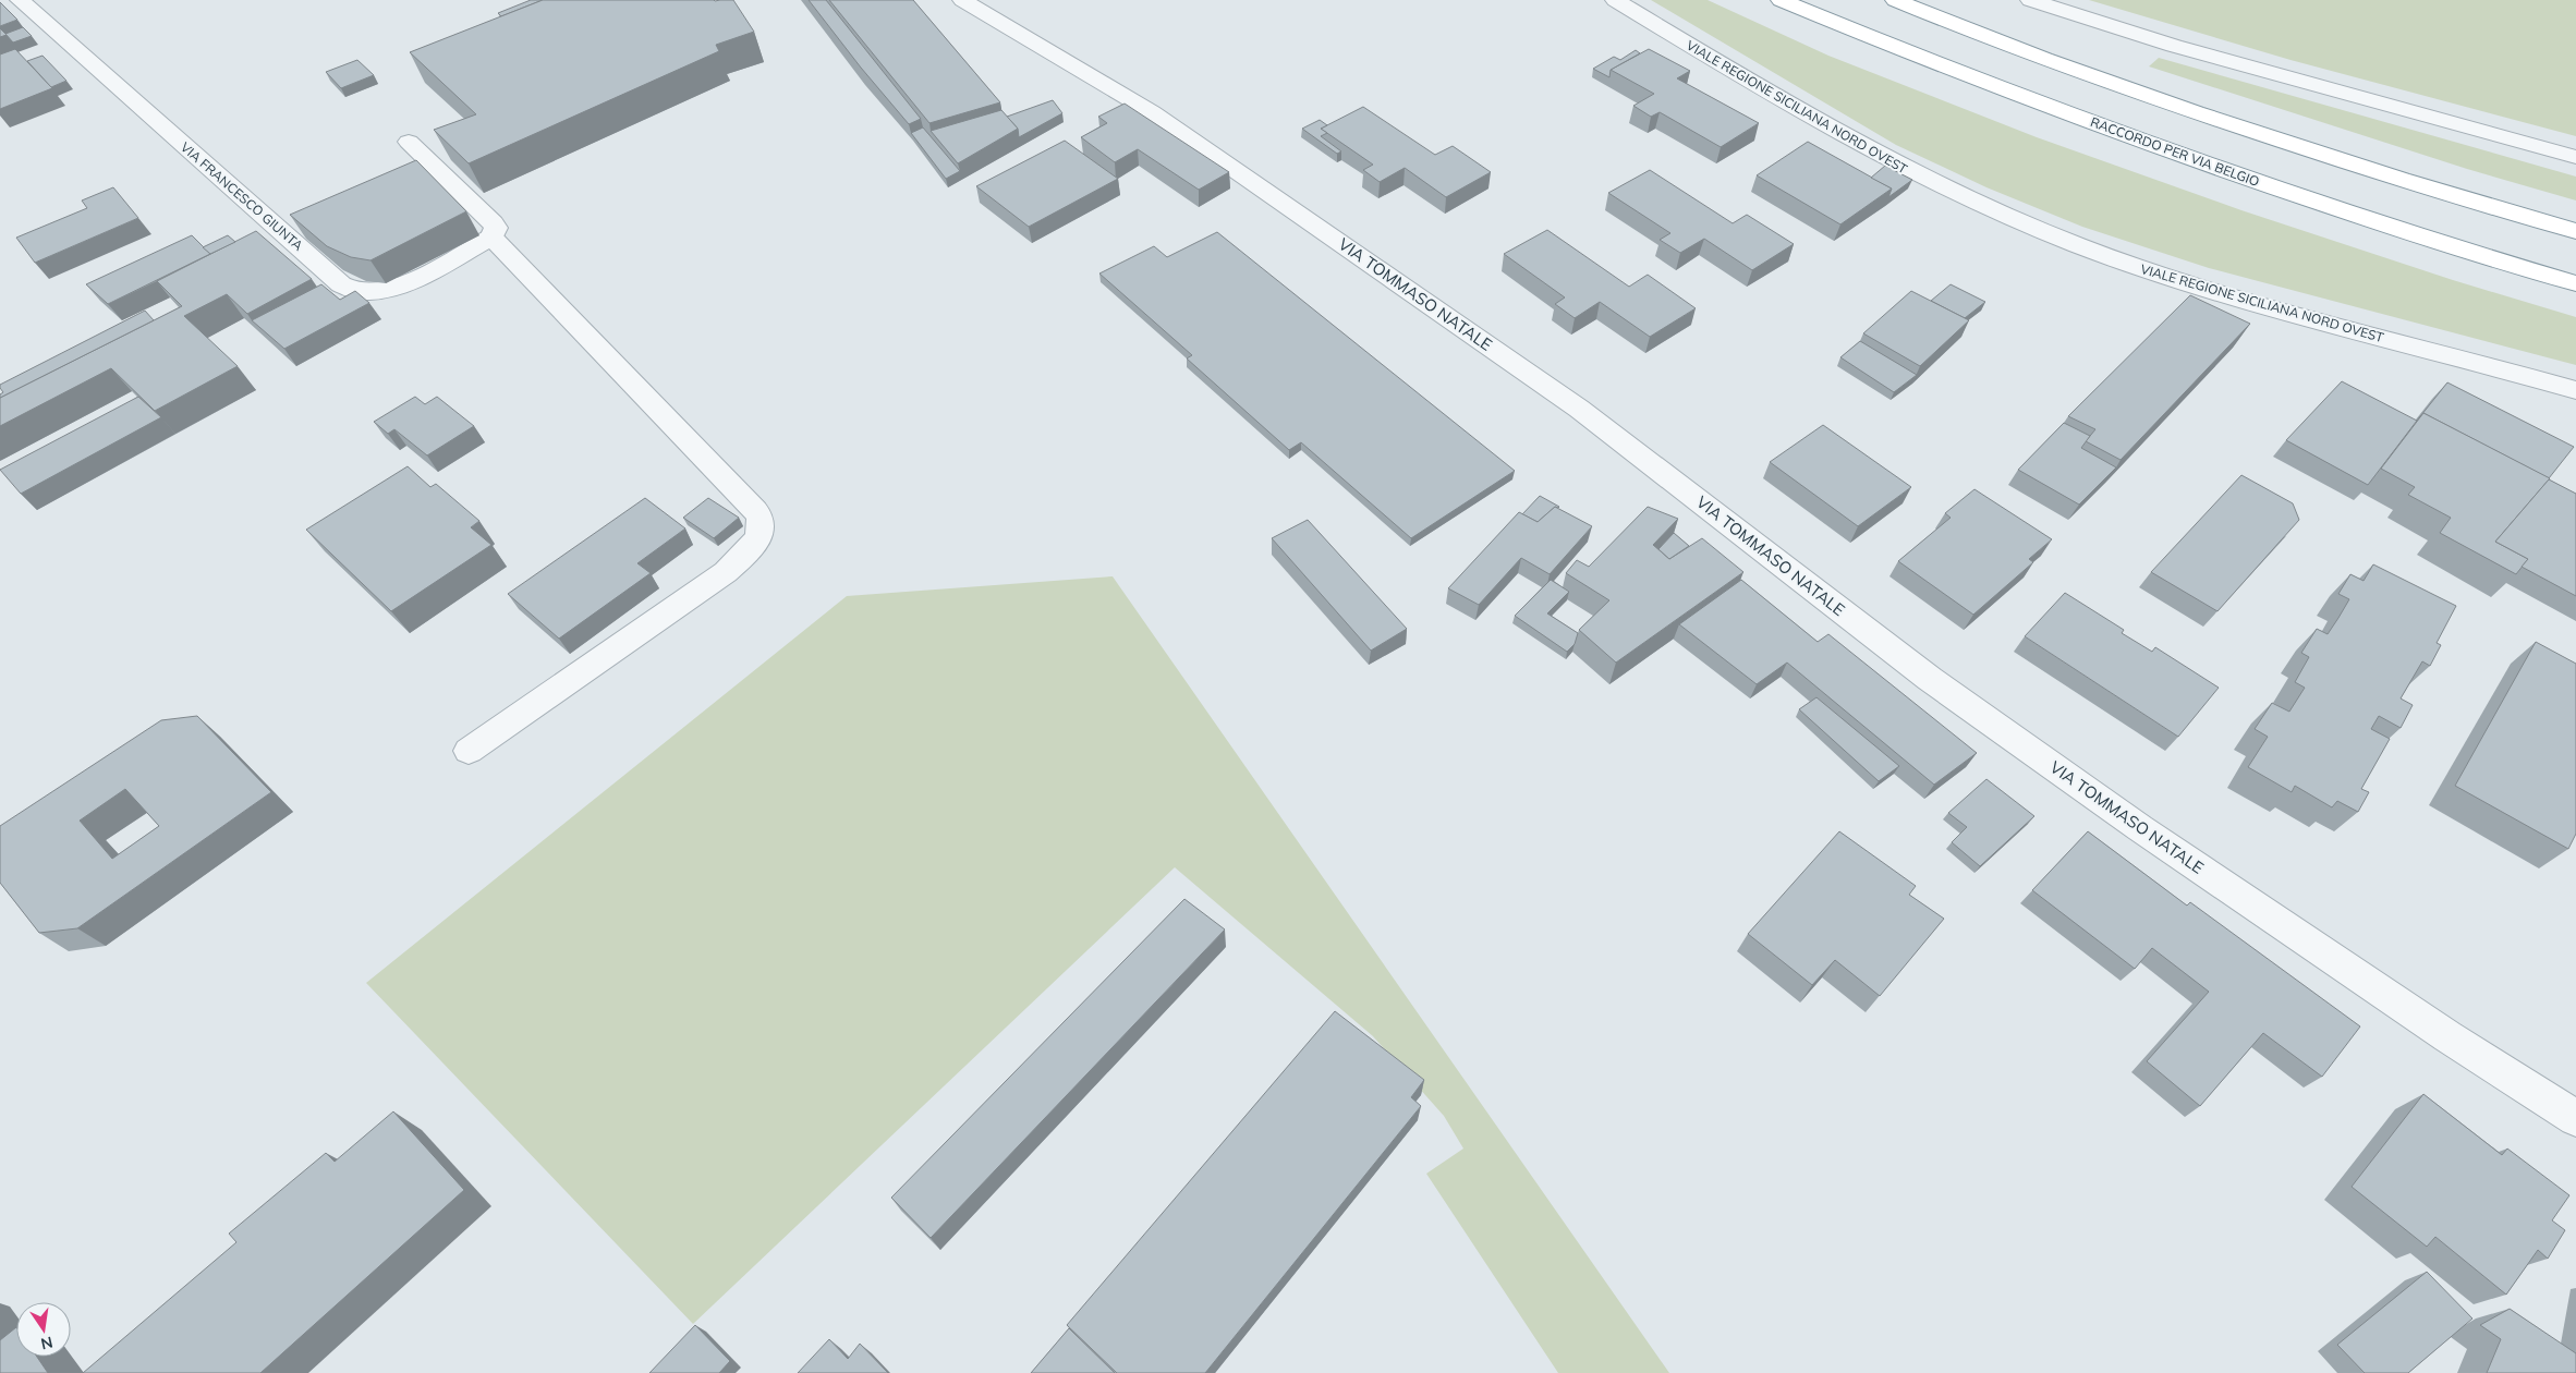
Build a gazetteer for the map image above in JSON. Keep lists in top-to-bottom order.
{
  "streets": {
    "highway": ["RACCORDO PER VIA BELGIO"],
    "street": ["VIALE REGIONE SICILIANA NORD OVEST", "VIA FRANCESCO GIUNTA", "VIA TOMMASO NATALE"]
  },
  "north": "bottom"
}
